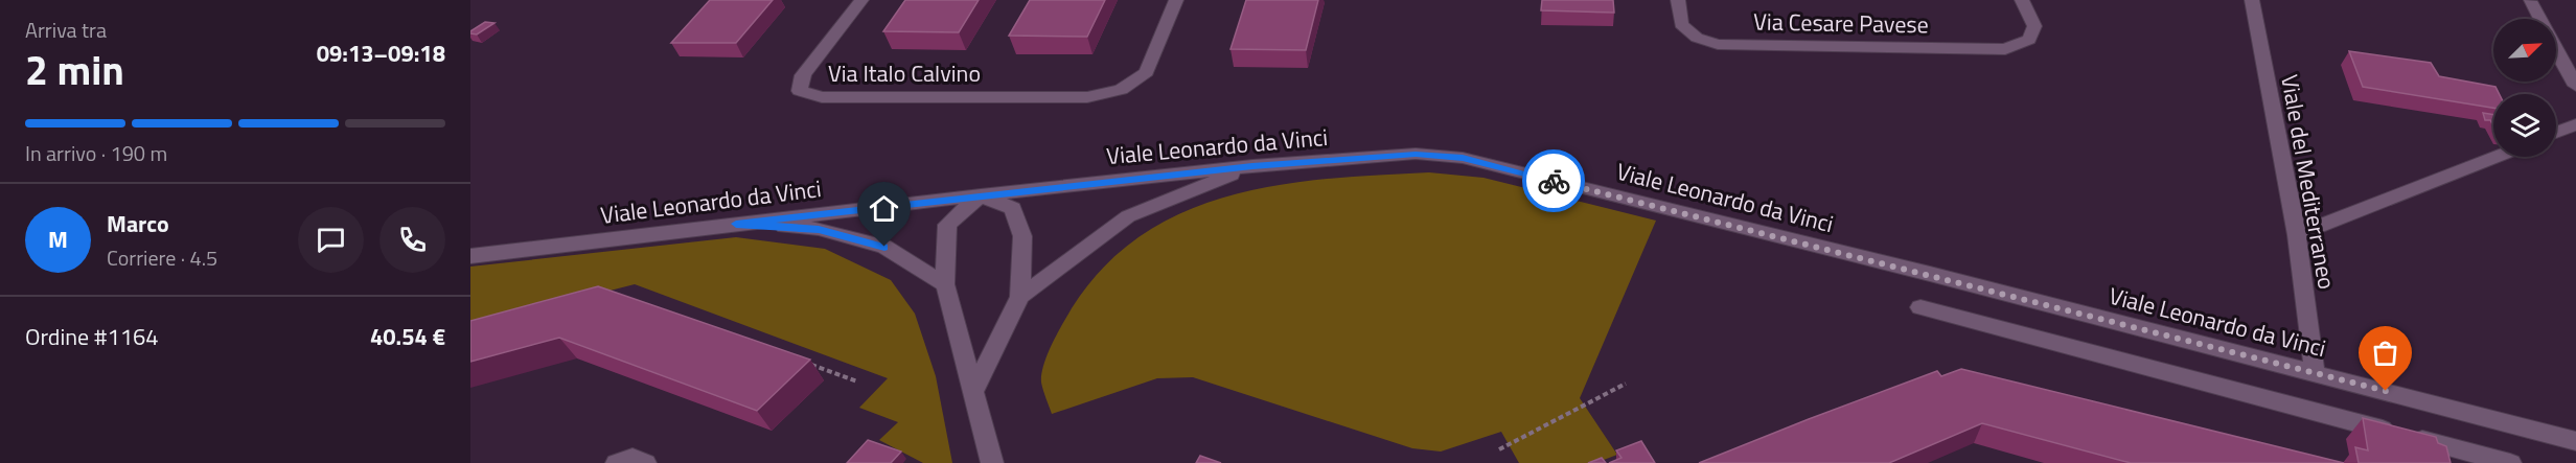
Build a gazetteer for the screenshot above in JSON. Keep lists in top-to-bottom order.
{
  "streets": {
    "street": [
      "Via Cesare Pavese",
      "Via Italo Calvino",
      "Viale Leonardo da Vinci",
      "Viale del Mediterraneo"
    ]
  },
  "crossings": [
    ["Viale Leonardo da Vinci", "Viale del Mediterraneo"]
  ],
  "north": "top right",
  "page": {
    "heading": ["2 min", "Arriva tra", "09:13–09:18"],
    "panel": [
      "Marco",
      "Corriere · 4.5",
      "Ordine #1164",
      "40.54 €"
    ],
    "bar": "In arrivo · 190 m",
    "round": "M"
  }
}
